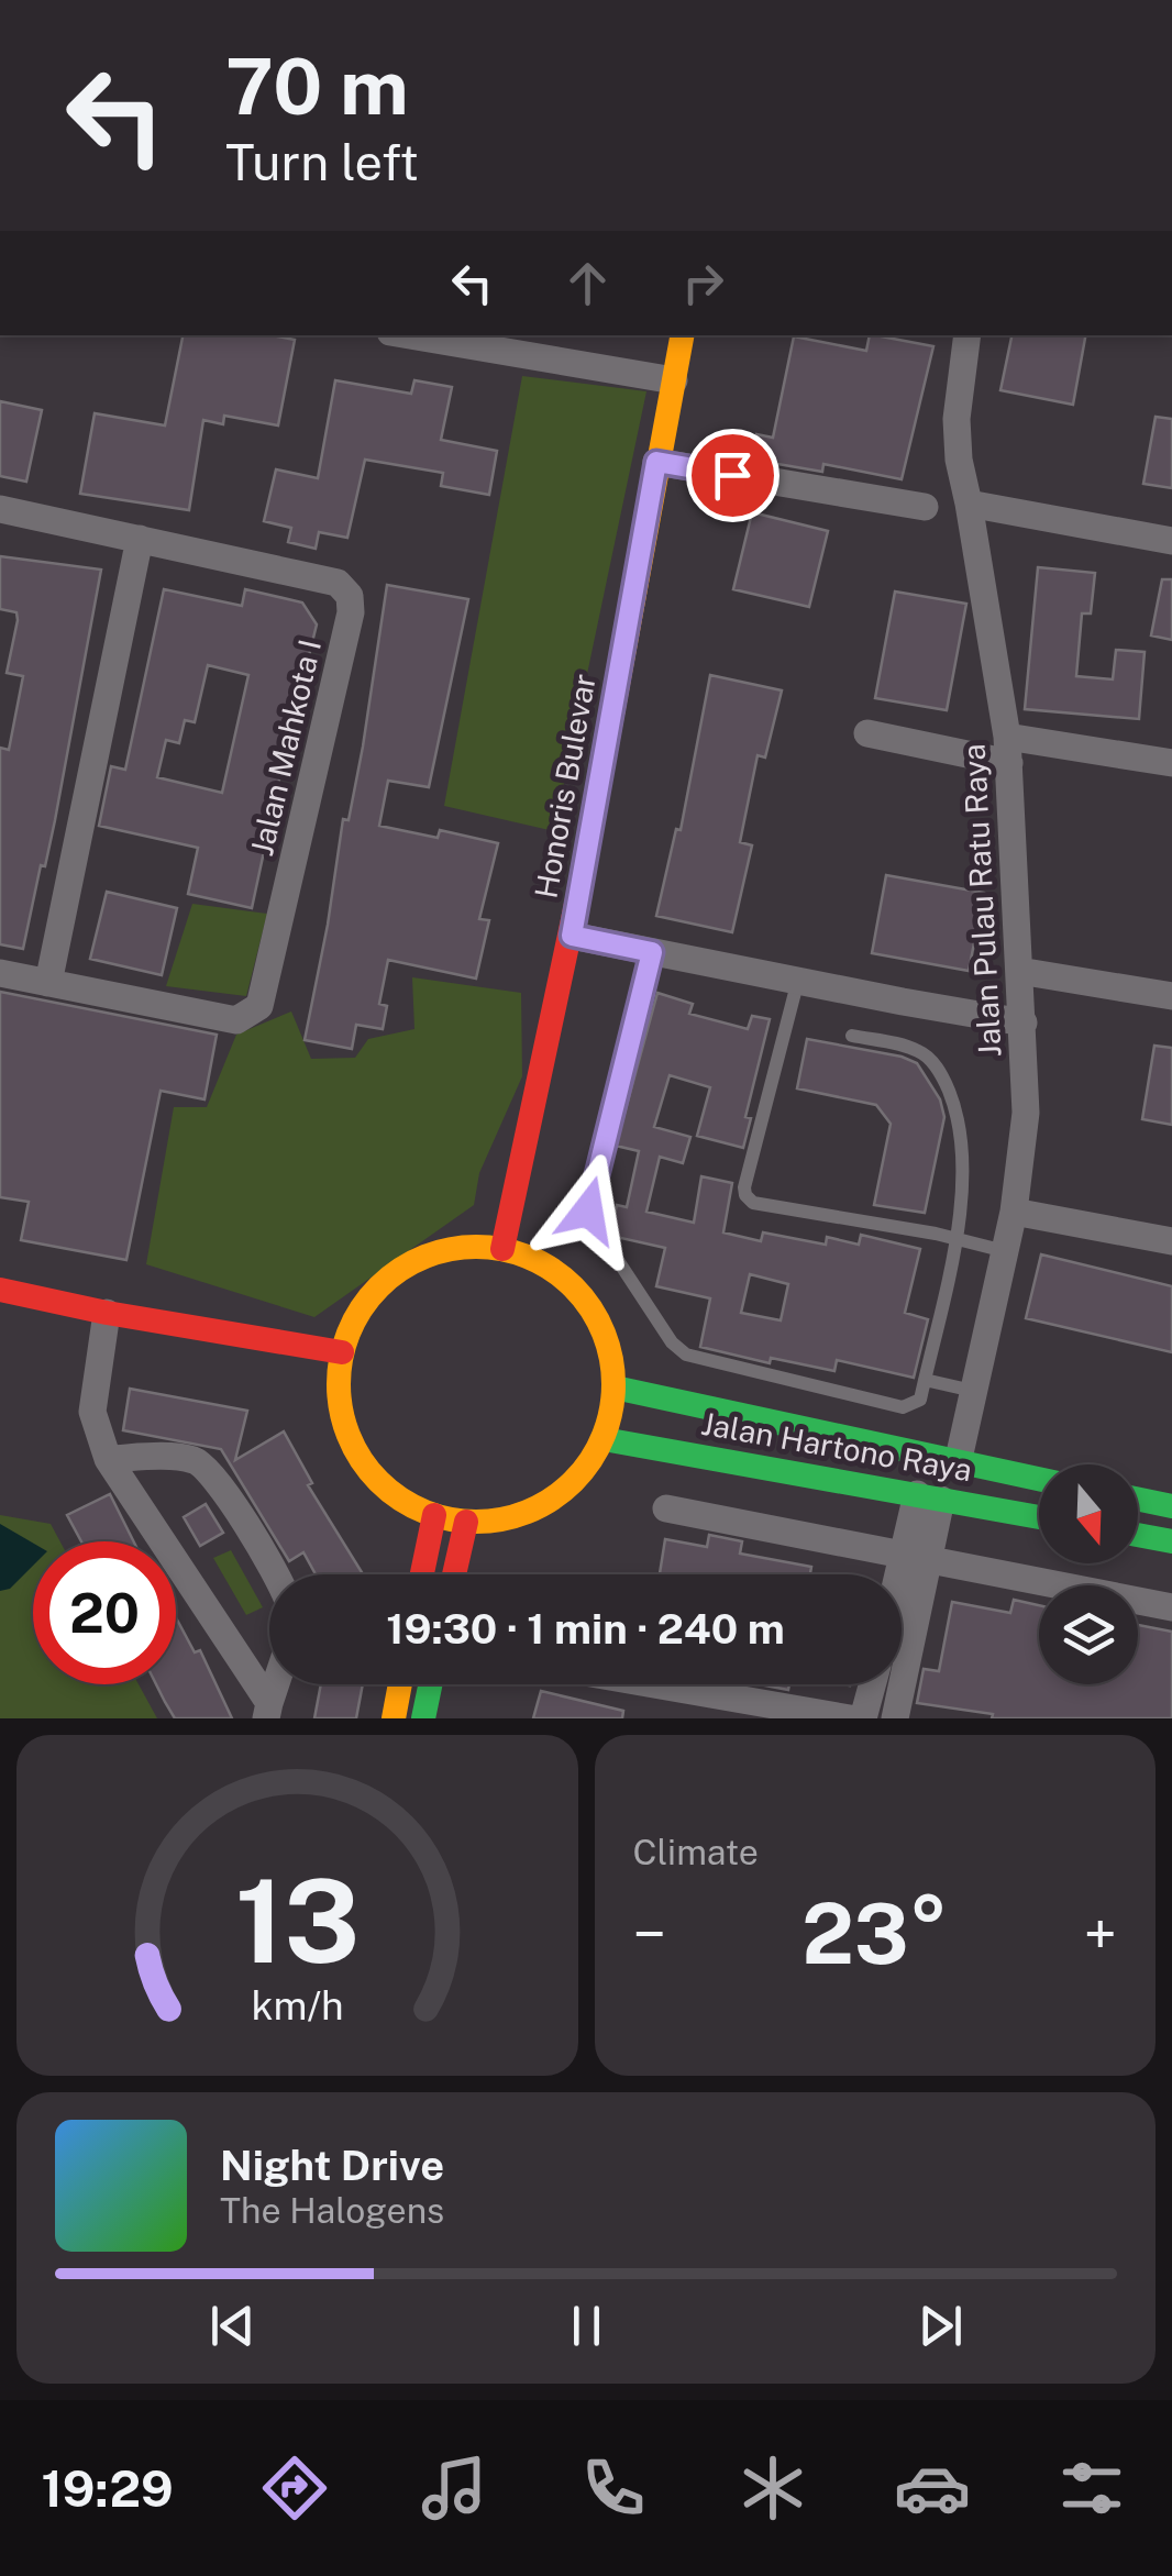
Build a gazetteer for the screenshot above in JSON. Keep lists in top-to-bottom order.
{
  "streets": {
    "street": [
      "Jalan Mahkota I",
      "Honoris Bulevar",
      "Jalan Pulau Ratu Raya",
      "Jalan Hartono Raya"
    ]
  },
  "crossings": [
    ["Honoris Bulevar", "Jalan Hartono Raya"],
    ["Jalan Pulau Ratu Raya", "Jalan Hartono Raya"]
  ],
  "north": "bottom",
  "page": {
    "turn": ["70 m", "Turn left"],
    "limit": "20",
    "trip": "19:30 · 1 min · 240 m",
    "tile": "Climate",
    "heat": ["−", "23°", "+"],
    "song": ["Night Drive", "The Halogens"],
    "tabs": "19:29",
    "gauge": ["13", "km/h"]
  }
}
